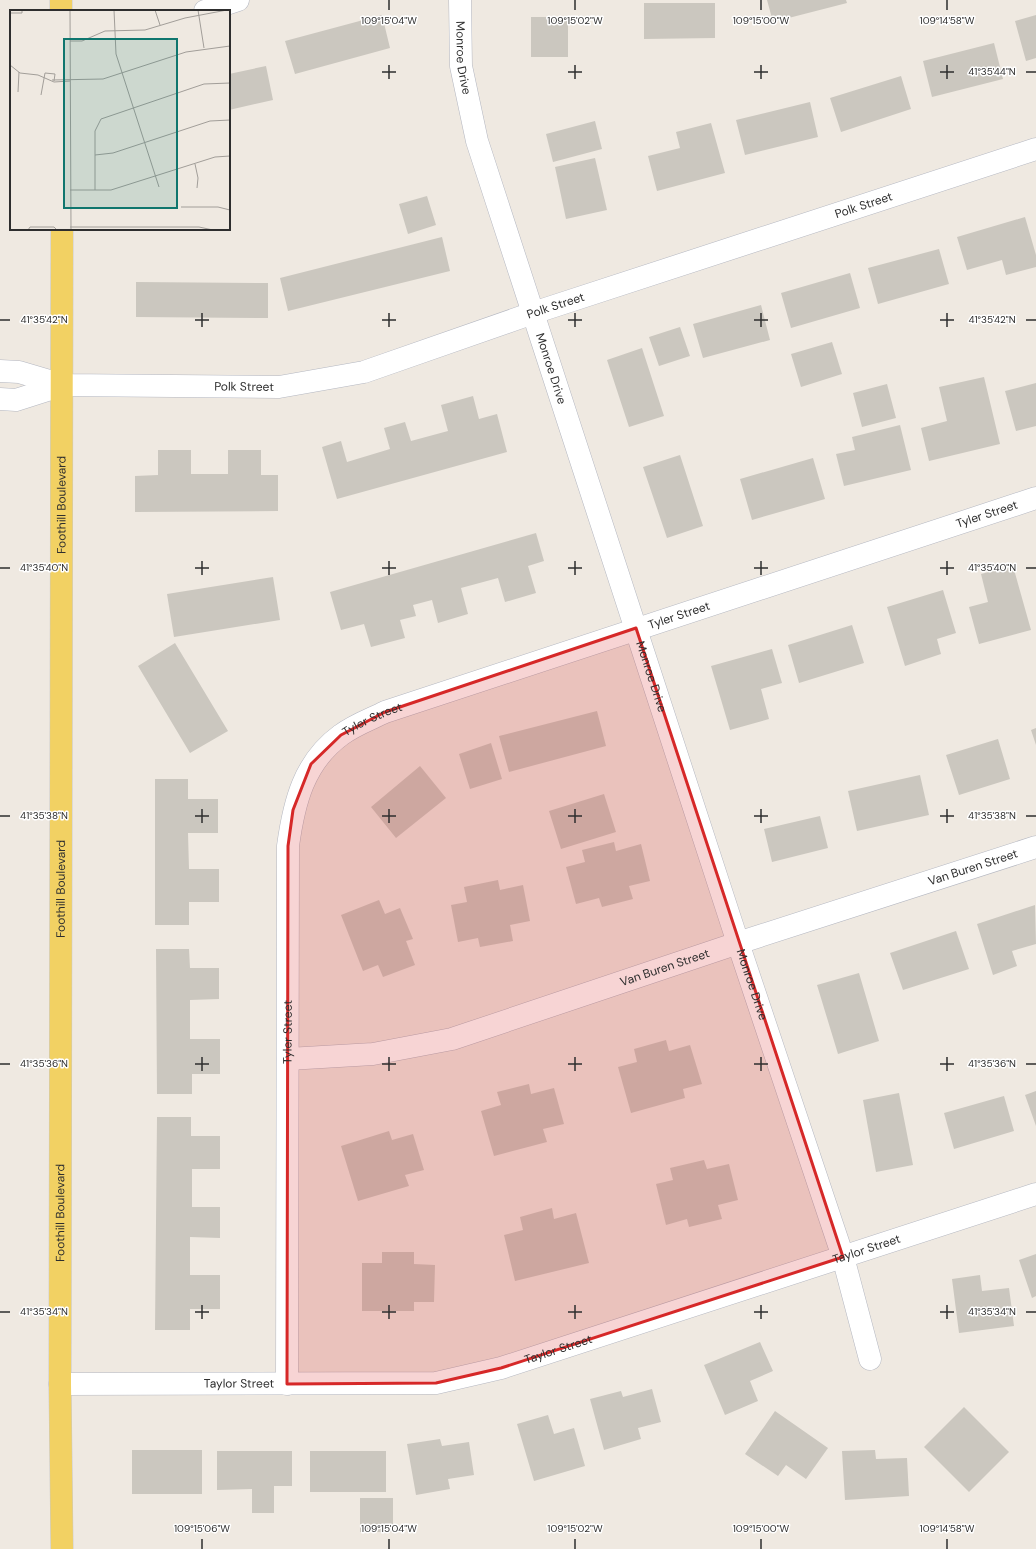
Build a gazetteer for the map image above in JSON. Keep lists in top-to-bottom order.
{
  "streets": {
    "main road": ["Foothill Boulevard"],
    "street": [
      "Monroe Drive",
      "Polk Street",
      "Tyler Street",
      "Van Buren Street",
      "Taylor Street"
    ]
  },
  "crossings": [
    ["Monroe Drive", "Polk Street"],
    ["Monroe Drive", "Tyler Street"],
    ["Monroe Drive", "Van Buren Street"],
    ["Monroe Drive", "Taylor Street"],
    ["Polk Street", "Foothill Boulevard"],
    ["Foothill Boulevard", "Taylor Street"],
    ["Tyler Street", "Van Buren Street"],
    ["Tyler Street", "Taylor Street"]
  ],
  "coordinates": [
    "109°15'04\"W",
    "109°15'02\"W",
    "109°15'00\"W",
    "109°14'58\"W",
    "41°35'44\"N",
    "41°35'42\"N",
    "41°35'40\"N",
    "41°35'38\"N",
    "41°35'36\"N",
    "41°35'34\"N",
    "109°15'06\"W"
  ]
}
